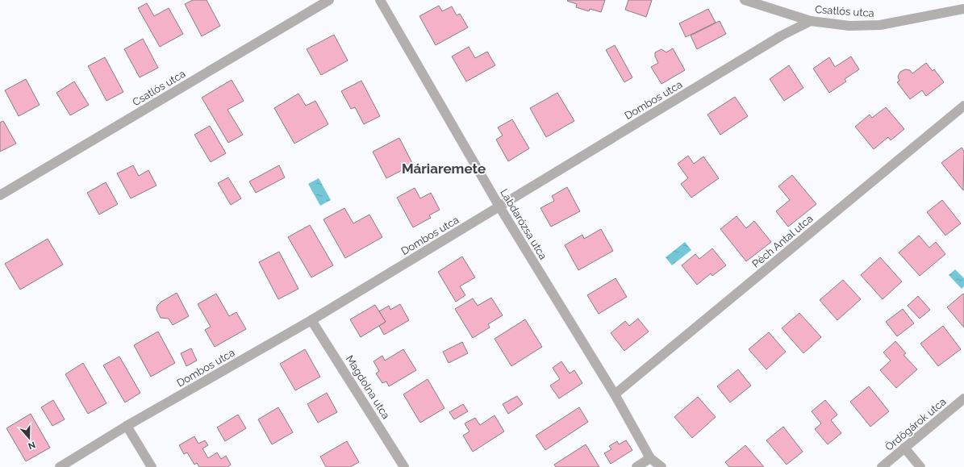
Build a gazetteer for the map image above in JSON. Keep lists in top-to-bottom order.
{
  "streets": {
    "street": [
      "Csatlós utca",
      "Dombos utca",
      "Labdarózsa utca",
      "Péch Antal utca",
      "Magdolna utca",
      "Ördögárok utca"
    ]
  },
  "crossings": [
    ["Csatlós utca", "Dombos utca"],
    ["Dombos utca", "Labdarózsa utca"],
    ["Dombos utca", "Magdolna utca"],
    ["Labdarózsa utca", "Péch Antal utca"]
  ],
  "districts": ["Máriaremete"],
  "north": "bottom"
}
